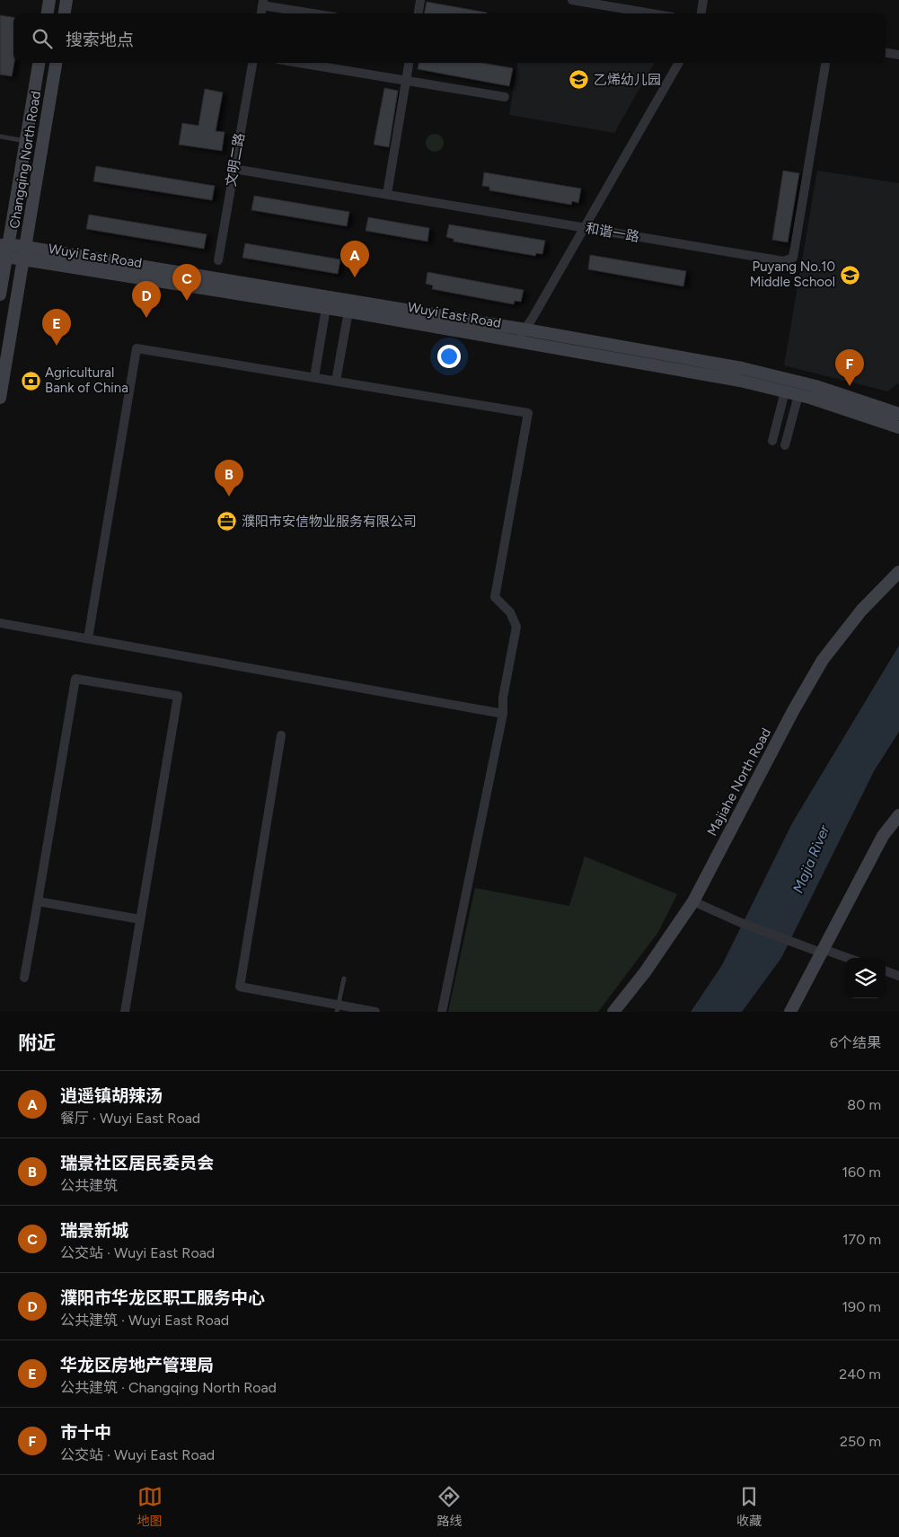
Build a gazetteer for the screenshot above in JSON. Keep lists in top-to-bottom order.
{
  "streets": {
    "street": [
      "Changqing North Road",
      "文明二路",
      "和谐一路",
      "Wuyi East Road",
      "Majiahe North Road"
    ]
  },
  "crossings": [
    ["Changqing North Road", "Wuyi East Road"],
    ["文明二路", "和谐一路"]
  ],
  "water": ["Majia River"],
  "places": {
    "school or university": ["乙烯幼儿园", "Puyang No.10 Middle School"],
    "bank": ["Agricultural Bank of China"],
    "office": ["濮阳市安信物业服务有限公司"]
  },
  "page": {
    "search": "搜索地点",
    "pins": [
      "A",
      "C",
      "D",
      "E",
      "F",
      "B"
    ],
    "heading": ["附近", "6个结果"],
    "list": [
      {
        "mark": "A",
        "name": "逍遥镇胡辣汤",
        "note": "餐厅 · Wuyi East Road",
        "value": "80 m"
      },
      {
        "mark": "B",
        "name": "瑞景社区居民委员会",
        "note": "公共建筑",
        "value": "160 m"
      },
      {
        "mark": "C",
        "name": "瑞景新城",
        "note": "公交站 · Wuyi East Road",
        "value": "170 m"
      },
      {
        "mark": "D",
        "name": "濮阳市华龙区职工服务中心",
        "note": "公共建筑 · Wuyi East Road",
        "value": "190 m"
      },
      {
        "mark": "E",
        "name": "华龙区房地产管理局",
        "note": "公共建筑 · Changqing North Road",
        "value": "240 m"
      },
      {
        "mark": "F",
        "name": "市十中",
        "note": "公交站 · Wuyi East Road",
        "value": "250 m"
      }
    ],
    "nav": ["地图", "路线", "收藏"]
  }
}
